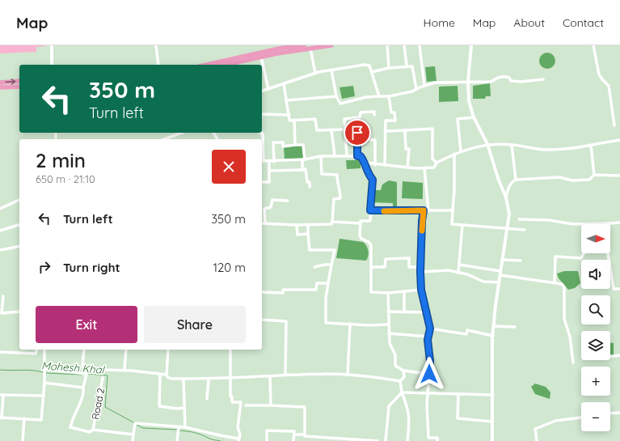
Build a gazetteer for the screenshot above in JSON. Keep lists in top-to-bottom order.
{
  "streets": {
    "street": ["Road 2"]
  },
  "water": ["Mohesh Khal"],
  "north": "right",
  "page": {
    "header": "Map",
    "nav": [
      "Home",
      "Map",
      "About",
      "Contact"
    ],
    "turn": ["350 m", "Turn left"],
    "heading": ["2 min", "650 m · 21:10"],
    "list": [
      {
        "name": "Turn left",
        "value": "350 m"
      },
      {
        "name": "Turn right",
        "value": "120 m"
      }
    ],
    "map_buttons": ["+", "−"],
    "buttons": ["Exit", "Share"]
  }
}
